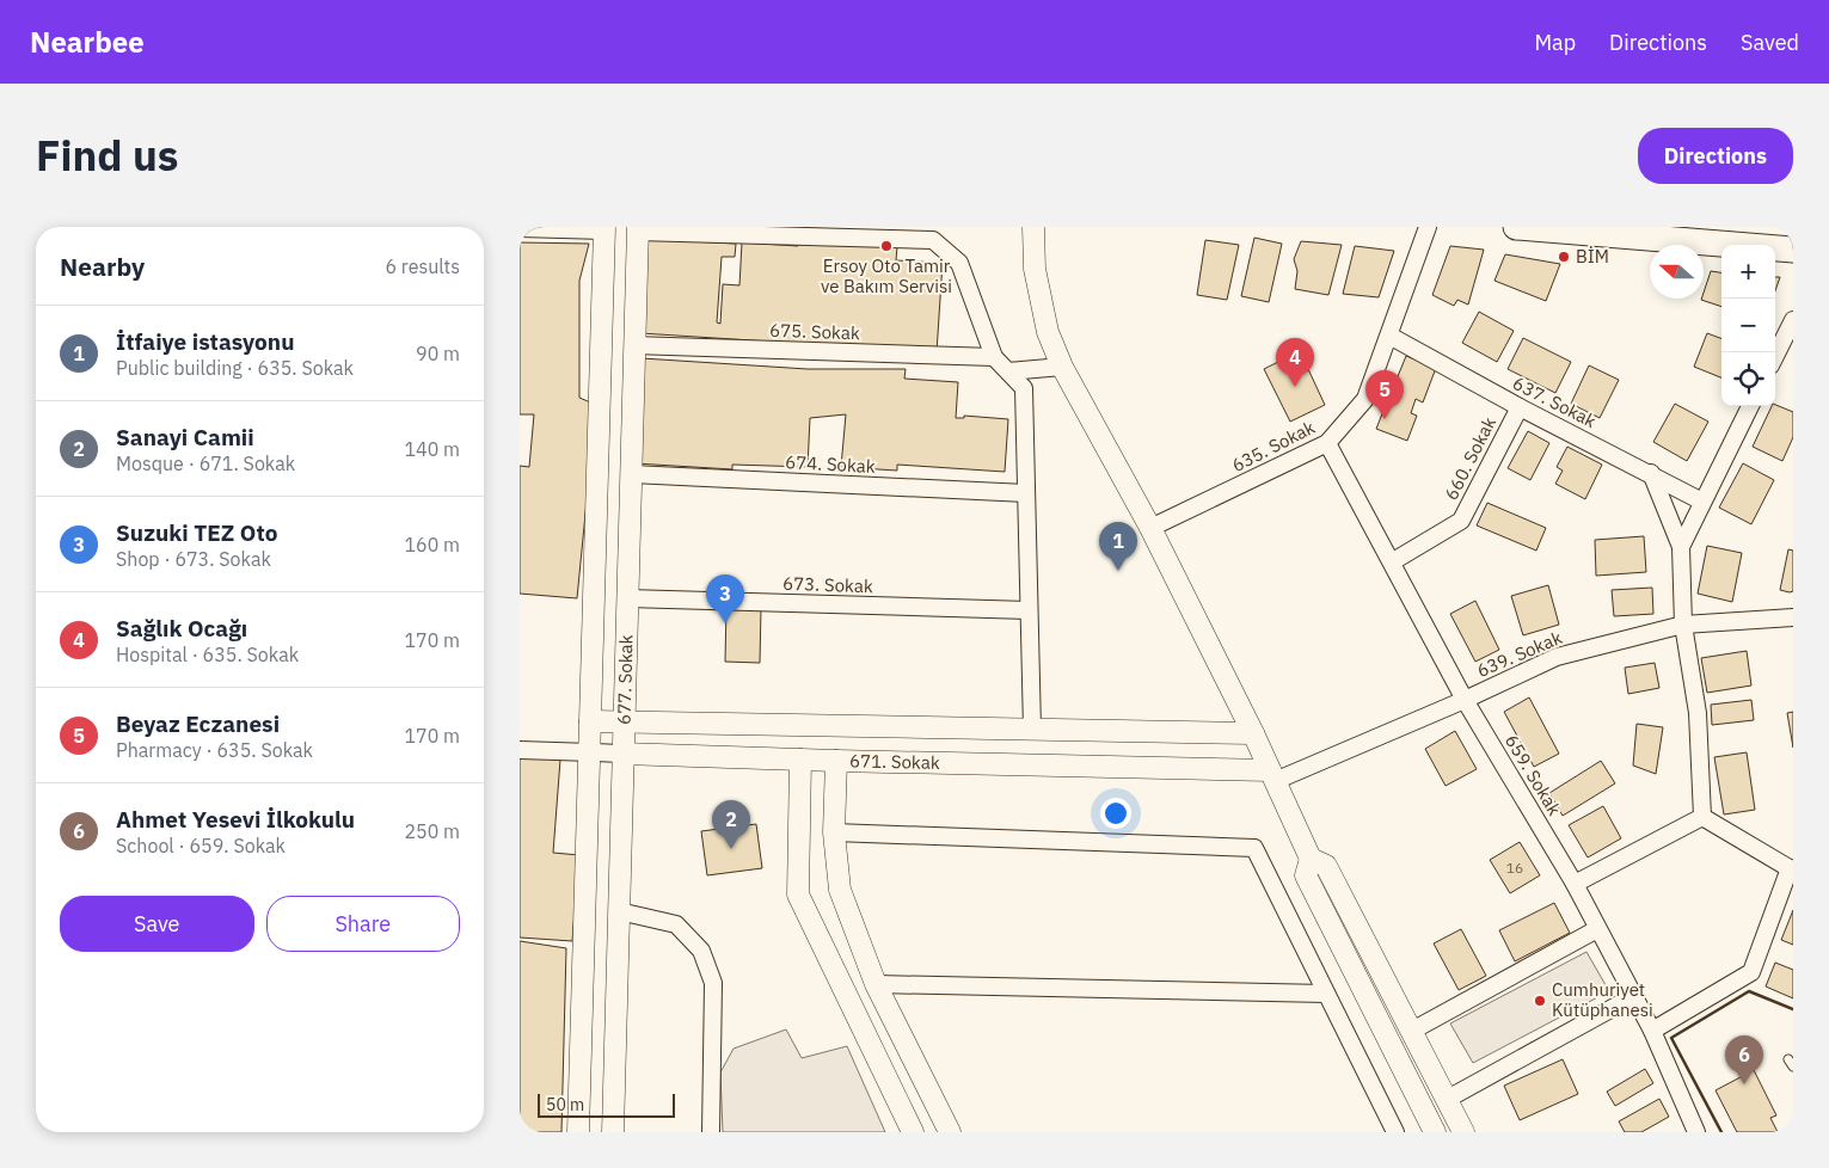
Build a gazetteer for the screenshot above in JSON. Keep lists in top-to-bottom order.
{
  "streets": {
    "street": [
      "675. Sokak",
      "637. Sokak",
      "635. Sokak",
      "660. Sokak",
      "674. Sokak",
      "673. Sokak",
      "639. Sokak",
      "677. Sokak",
      "671. Sokak",
      "659. Sokak"
    ]
  },
  "crossings": [
    ["675. Sokak", "677. Sokak"],
    ["637. Sokak", "635. Sokak"],
    ["637. Sokak", "660. Sokak"],
    ["635. Sokak", "659. Sokak"],
    ["660. Sokak", "659. Sokak"],
    ["674. Sokak", "677. Sokak"],
    ["673. Sokak", "677. Sokak"],
    ["639. Sokak", "671. Sokak"],
    ["639. Sokak", "659. Sokak"],
    ["677. Sokak", "671. Sokak"]
  ],
  "places": ["Ersoy Oto Tamir ve Bakım Servisi", "BİM", "Cumhuriyet Kütüphanesi"],
  "house_numbers": ["16"],
  "scale_bar": "50 m",
  "north": "left",
  "page": {
    "header": "Nearbee",
    "nav": ["Map", "Directions", "Saved"],
    "title": "Find us",
    "buttons": [
      "Directions",
      ["Save", "Share"]
    ],
    "heading": ["Nearby", "6 results"],
    "map_buttons": ["+", "−"],
    "list": [
      {
        "mark": "1",
        "name": "İtfaiye istasyonu",
        "note": "Public building · 635. Sokak",
        "value": "90 m"
      },
      {
        "mark": "2",
        "name": "Sanayi Camii",
        "note": "Mosque · 671. Sokak",
        "value": "140 m"
      },
      {
        "mark": "3",
        "name": "Suzuki TEZ Oto",
        "note": "Shop · 673. Sokak",
        "value": "160 m"
      },
      {
        "mark": "4",
        "name": "Sağlık Ocağı",
        "note": "Hospital · 635. Sokak",
        "value": "170 m"
      },
      {
        "mark": "5",
        "name": "Beyaz Eczanesi",
        "note": "Pharmacy · 635. Sokak",
        "value": "170 m"
      },
      {
        "mark": "6",
        "name": "Ahmet Yesevi İlkokulu",
        "note": "School · 659. Sokak",
        "value": "250 m"
      }
    ],
    "pins": [
      "4",
      "5",
      "1",
      "3",
      "2",
      "6"
    ],
    "scale": "50 m"
  }
}
